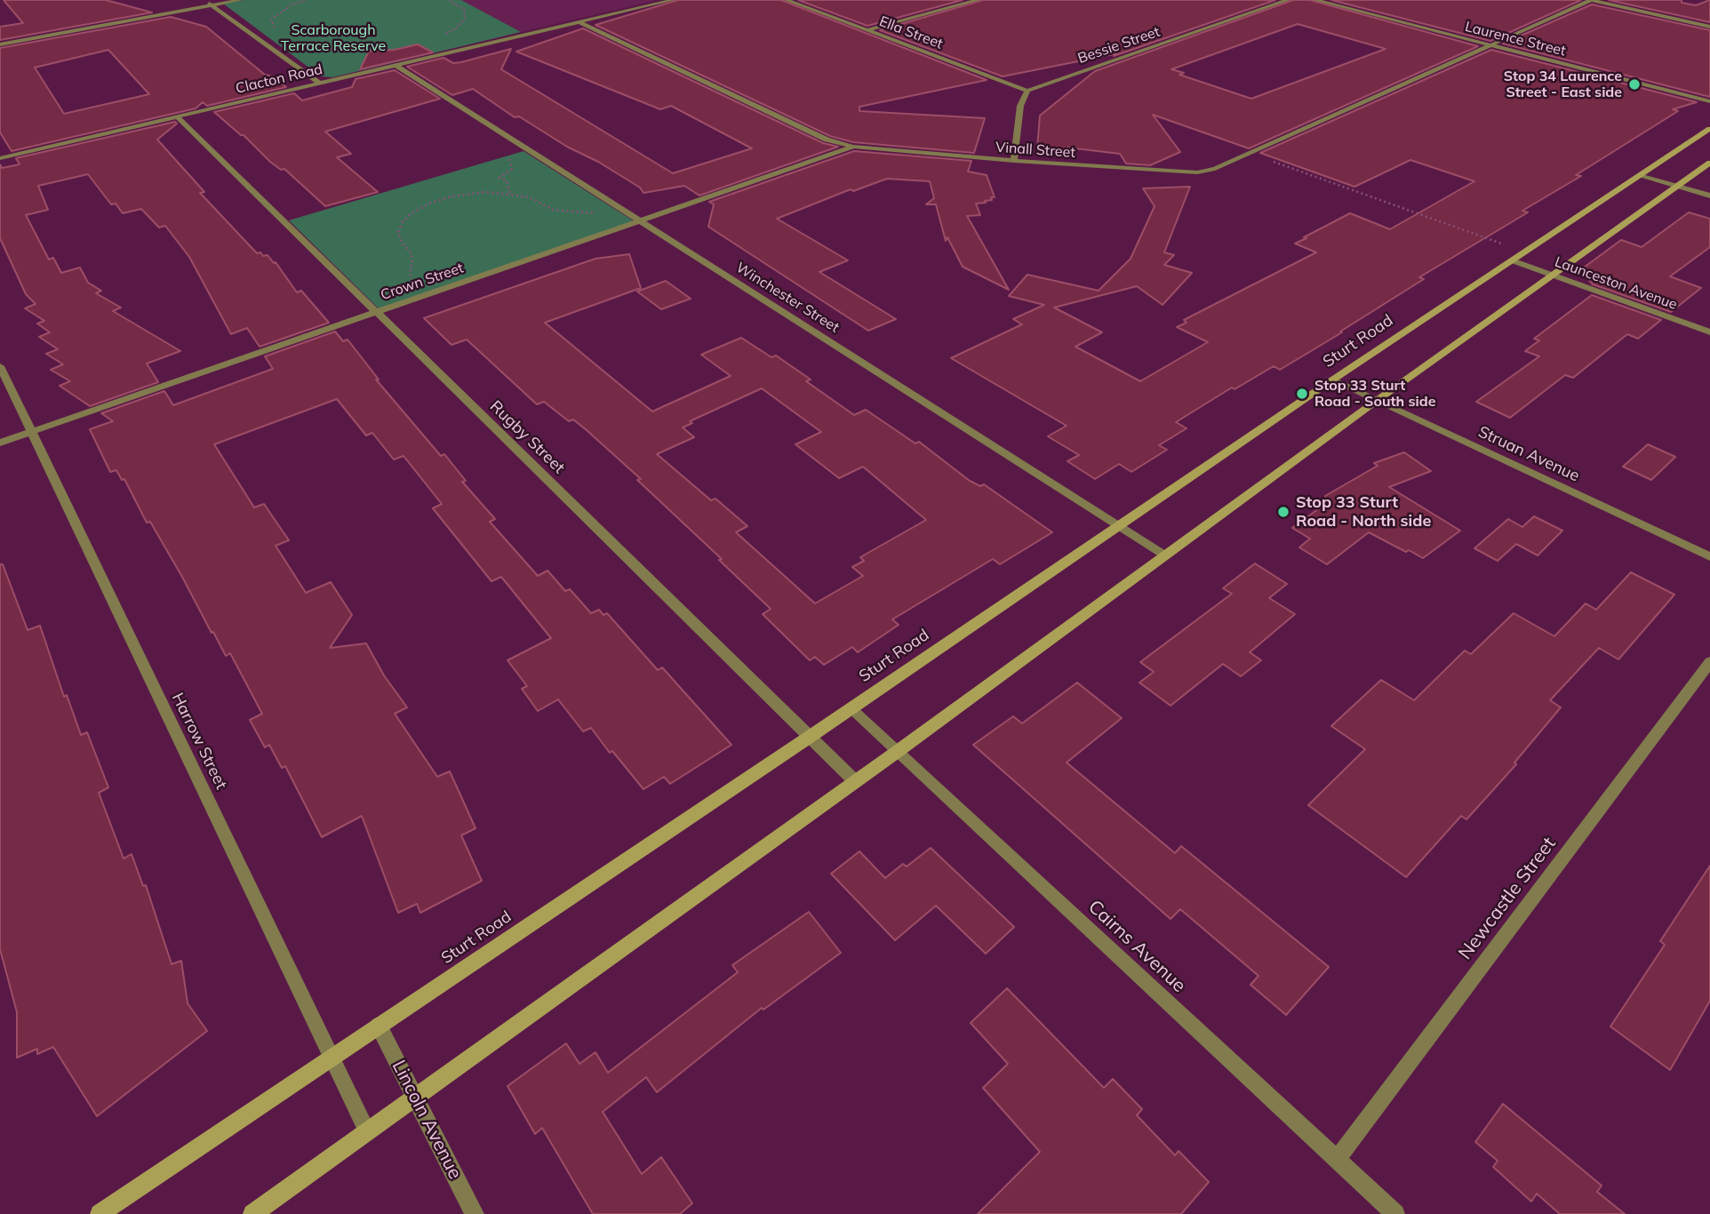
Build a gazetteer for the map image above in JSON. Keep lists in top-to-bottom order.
{
  "streets": {
    "main road": ["Sturt Road"],
    "street": [
      "Ella Street",
      "Laurence Street",
      "Bessie Street",
      "Clacton Road",
      "Vinall Street",
      "Crown Street",
      "Launceston Avenue",
      "Winchester Street",
      "Rugby Street",
      "Struan Avenue",
      "Harrow Street",
      "Newcastle Street",
      "Cairns Avenue",
      "Lincoln Avenue"
    ]
  },
  "crossings": [
    ["Ella Street", "Bessie Street"],
    ["Laurence Street", "Vinall Street"],
    ["Clacton Road", "Vinall Street"],
    ["Clacton Road", "Winchester Street"],
    ["Clacton Road", "Rugby Street"],
    ["Vinall Street", "Crown Street"],
    ["Crown Street", "Winchester Street"],
    ["Crown Street", "Rugby Street"],
    ["Crown Street", "Harrow Street"],
    ["Launceston Avenue", "Sturt Road"],
    ["Winchester Street", "Sturt Road"],
    ["Sturt Road", "Rugby Street"],
    ["Sturt Road", "Struan Avenue"],
    ["Sturt Road", "Harrow Street"],
    ["Sturt Road", "Cairns Avenue"],
    ["Sturt Road", "Lincoln Avenue"],
    ["Newcastle Street", "Cairns Avenue"]
  ],
  "parks": ["Scarborough Terrace Reserve"],
  "places": ["Stop 34 Laurence Street - East side", "Stop 33 Sturt Road - South side", "Stop 33 Sturt Road - North side"]
}
